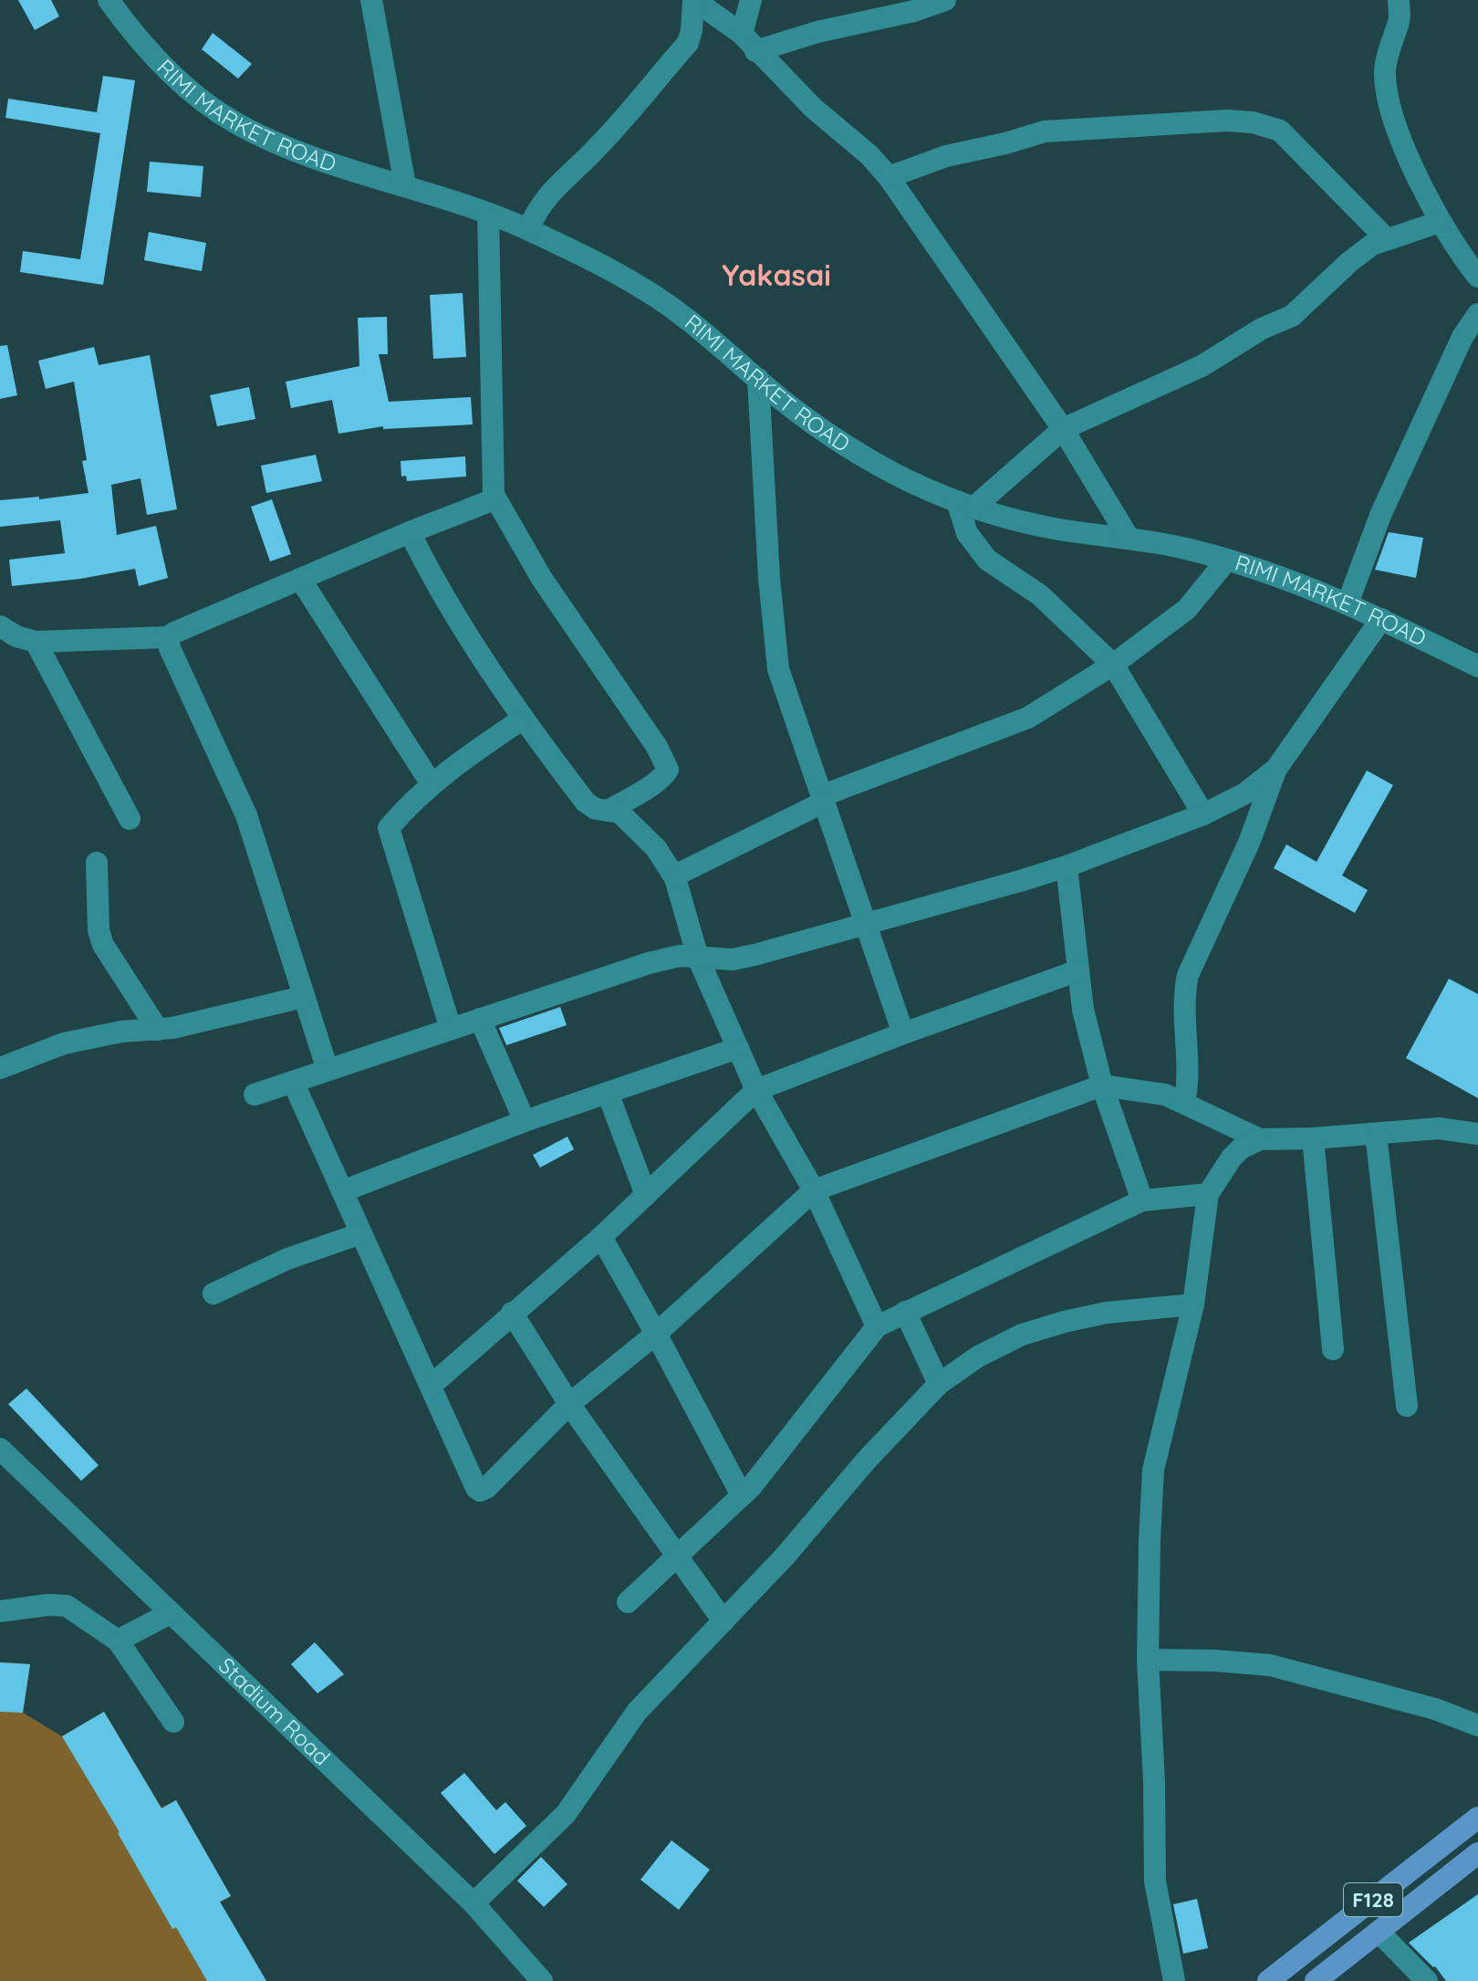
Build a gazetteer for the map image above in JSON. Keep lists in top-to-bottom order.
{
  "streets": {
    "main road": ["F128"],
    "street": ["RIMI MARKET ROAD", "Stadium Road"]
  },
  "districts": ["Yakasai"]
}
